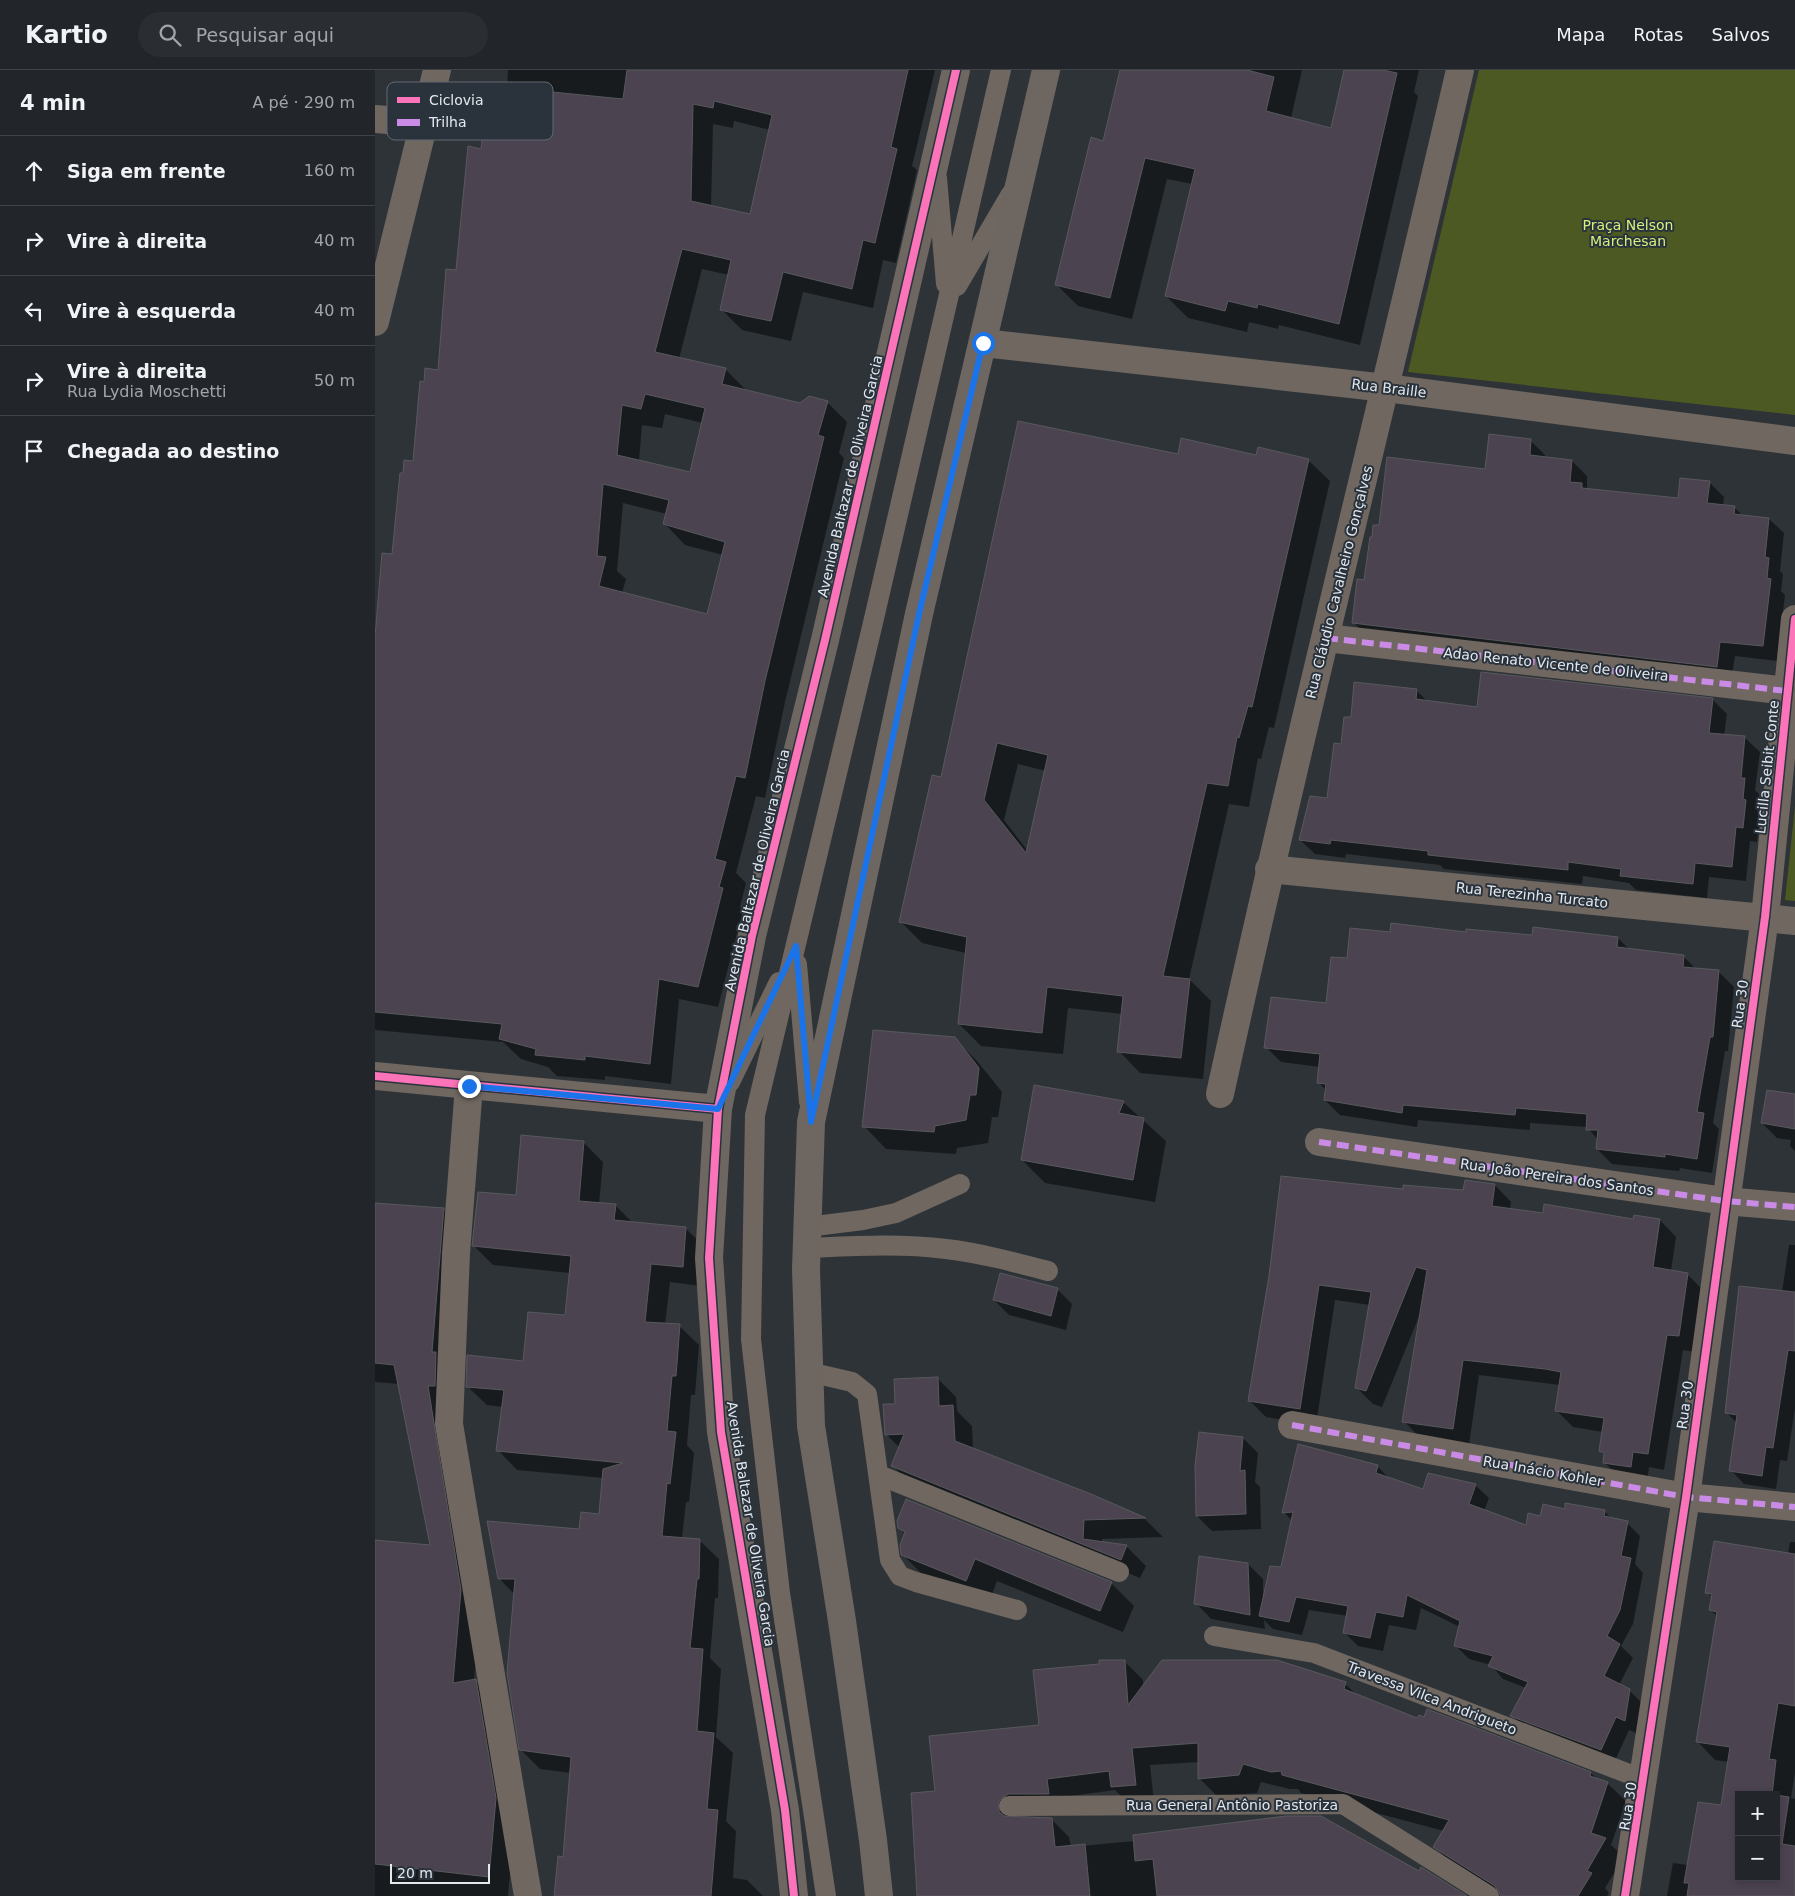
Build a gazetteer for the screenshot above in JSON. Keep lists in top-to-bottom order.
{
  "streets": {
    "main road": ["Avenida Baltazar de Oliveira Garcia"],
    "street": [
      "Rua Braille",
      "Rua Cláudio Cavalheiro Gonçalves",
      "Adao Renato Vicente de Oliveira",
      "Lucilla Seibit Conte",
      "Rua Terezinha Turcato",
      "Rua 30",
      "Rua João Pereira dos Santos",
      "Rua Inácio Kohler"
    ],
    "lane": ["Travessa Vilca Andrigueto", "Rua General Antônio Pastoriza"]
  },
  "crossings": [
    ["Rua Braille", "Rua Cláudio Cavalheiro Gonçalves"],
    ["Rua Cláudio Cavalheiro Gonçalves", "Adao Renato Vicente de Oliveira"],
    ["Rua Cláudio Cavalheiro Gonçalves", "Rua Terezinha Turcato"],
    ["Adao Renato Vicente de Oliveira", "Lucilla Seibit Conte"],
    ["Lucilla Seibit Conte", "Rua Terezinha Turcato"],
    ["Lucilla Seibit Conte", "Rua 30"],
    ["Rua Terezinha Turcato", "Rua 30"],
    ["Rua 30", "Rua João Pereira dos Santos"],
    ["Rua 30", "Rua Inácio Kohler"],
    ["Rua 30", "Travessa Vilca Andrigueto"]
  ],
  "parks": ["Praça Nelson Marchesan"],
  "legend": ["Ciclovia", "Trilha"],
  "scale_bar": "20 m",
  "page": {
    "header": "Kartio",
    "search": "Pesquisar aqui",
    "nav": ["Mapa", "Rotas", "Salvos"],
    "heading": ["4 min", "A pé · 290 m"],
    "list": [
      ["Siga em frente", "160 m"],
      ["Vire à direita", "40 m"],
      ["Vire à esquerda", "40 m"],
      ["Vire à direita", "Rua Lydia Moschetti", "50 m"],
      "Chegada ao destino"
    ],
    "map_buttons": ["+", "−"],
    "scale": "20 m"
  }
}
